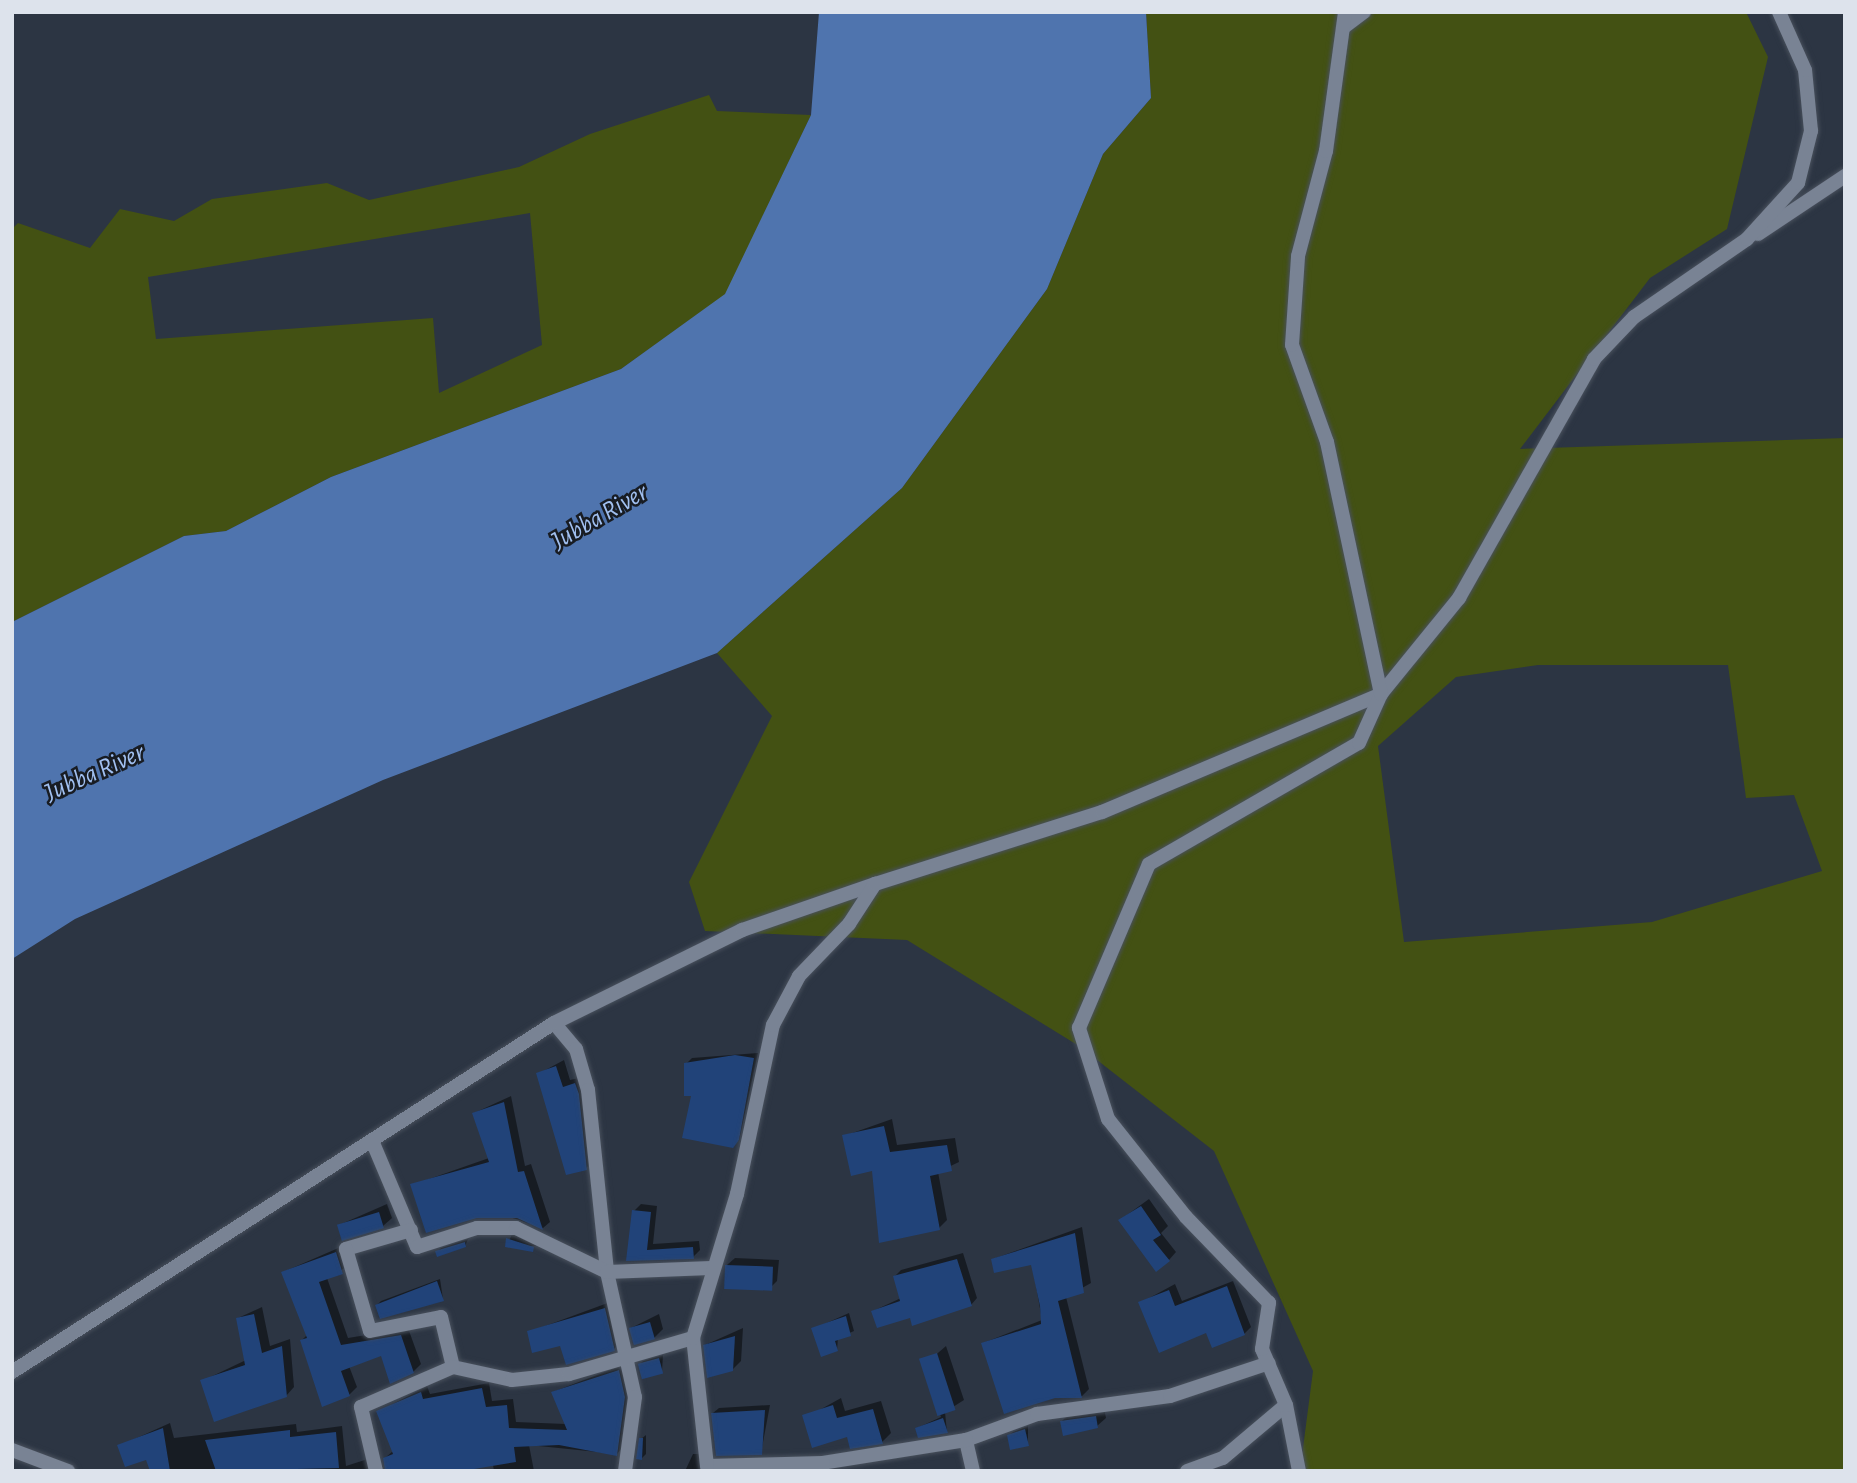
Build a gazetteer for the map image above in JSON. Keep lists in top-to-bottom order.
{
  "water": ["Jubba River"]
}
